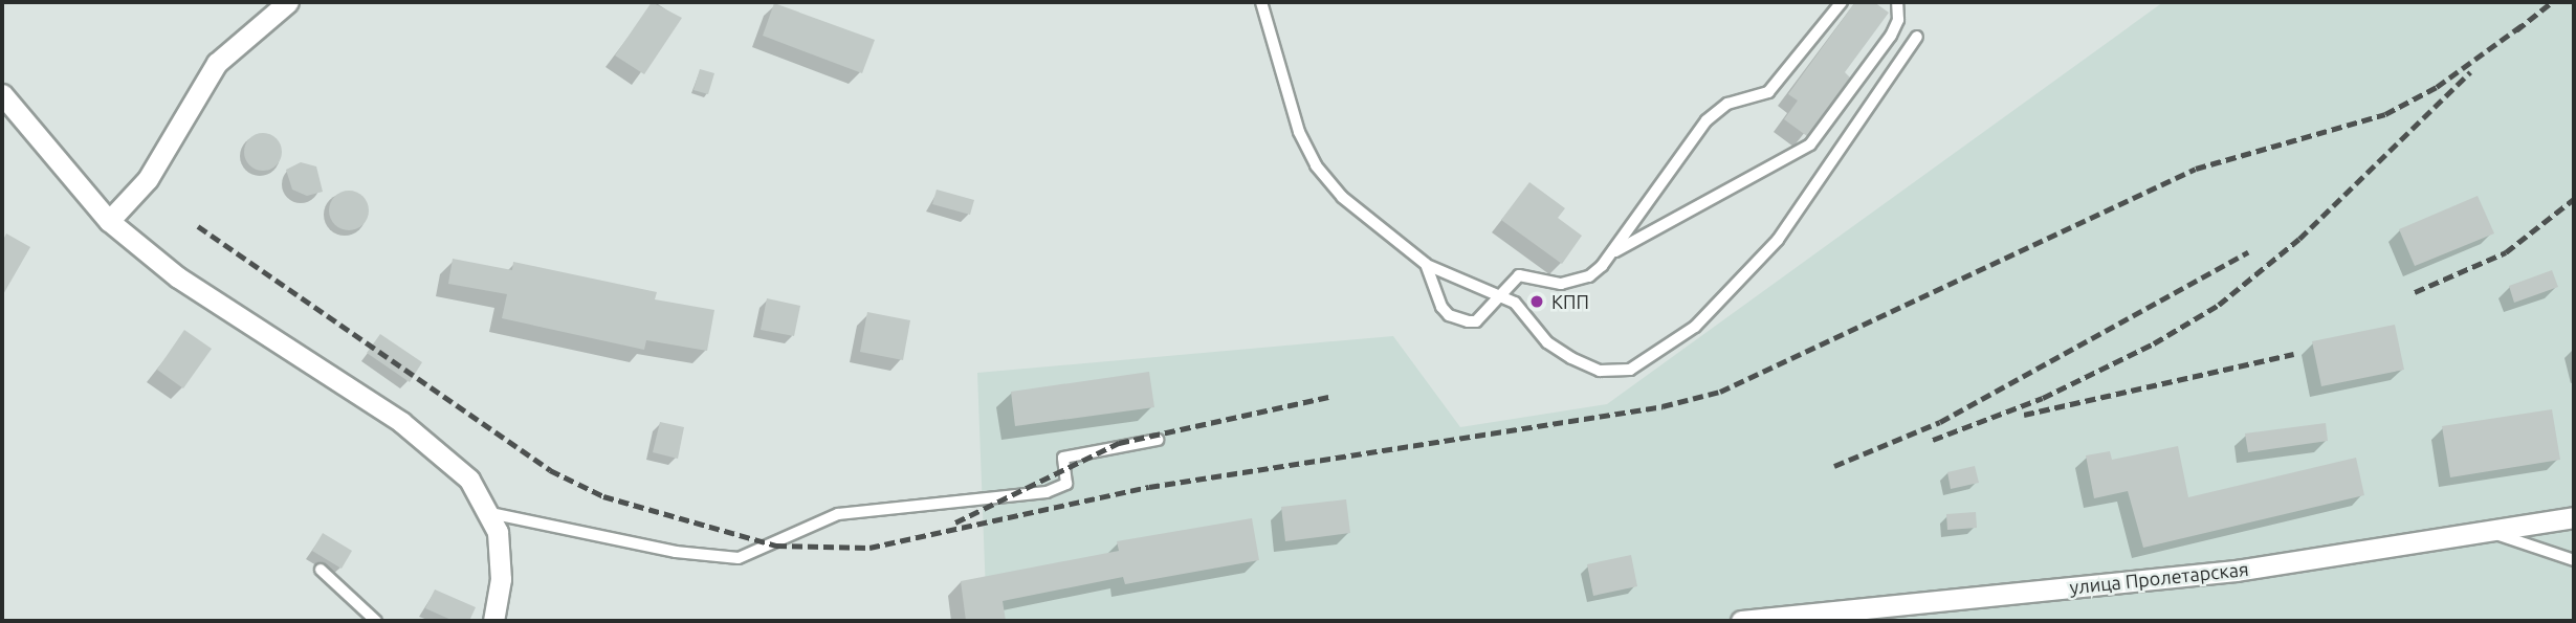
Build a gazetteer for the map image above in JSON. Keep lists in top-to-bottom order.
{
  "streets": {
    "street": ["улица Пролетарская"]
  },
  "places": ["КПП"]
}
